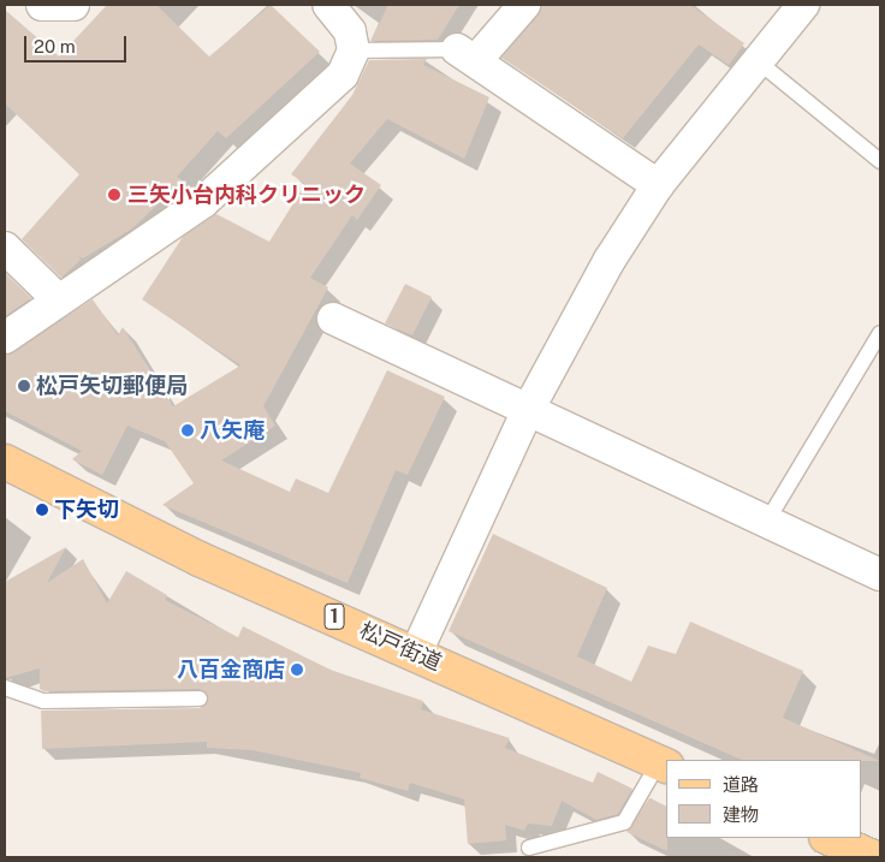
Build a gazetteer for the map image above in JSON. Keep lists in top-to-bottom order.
{
  "streets": {
    "main road": ["1", "松戸街道"]
  },
  "places": [
    "三矢小台内科クリニック",
    "松戸矢切郵便局",
    "八矢庵",
    "下矢切",
    "八百金商店"
  ],
  "legend": ["道路", "建物"],
  "scale_bar": "20 m"
}
